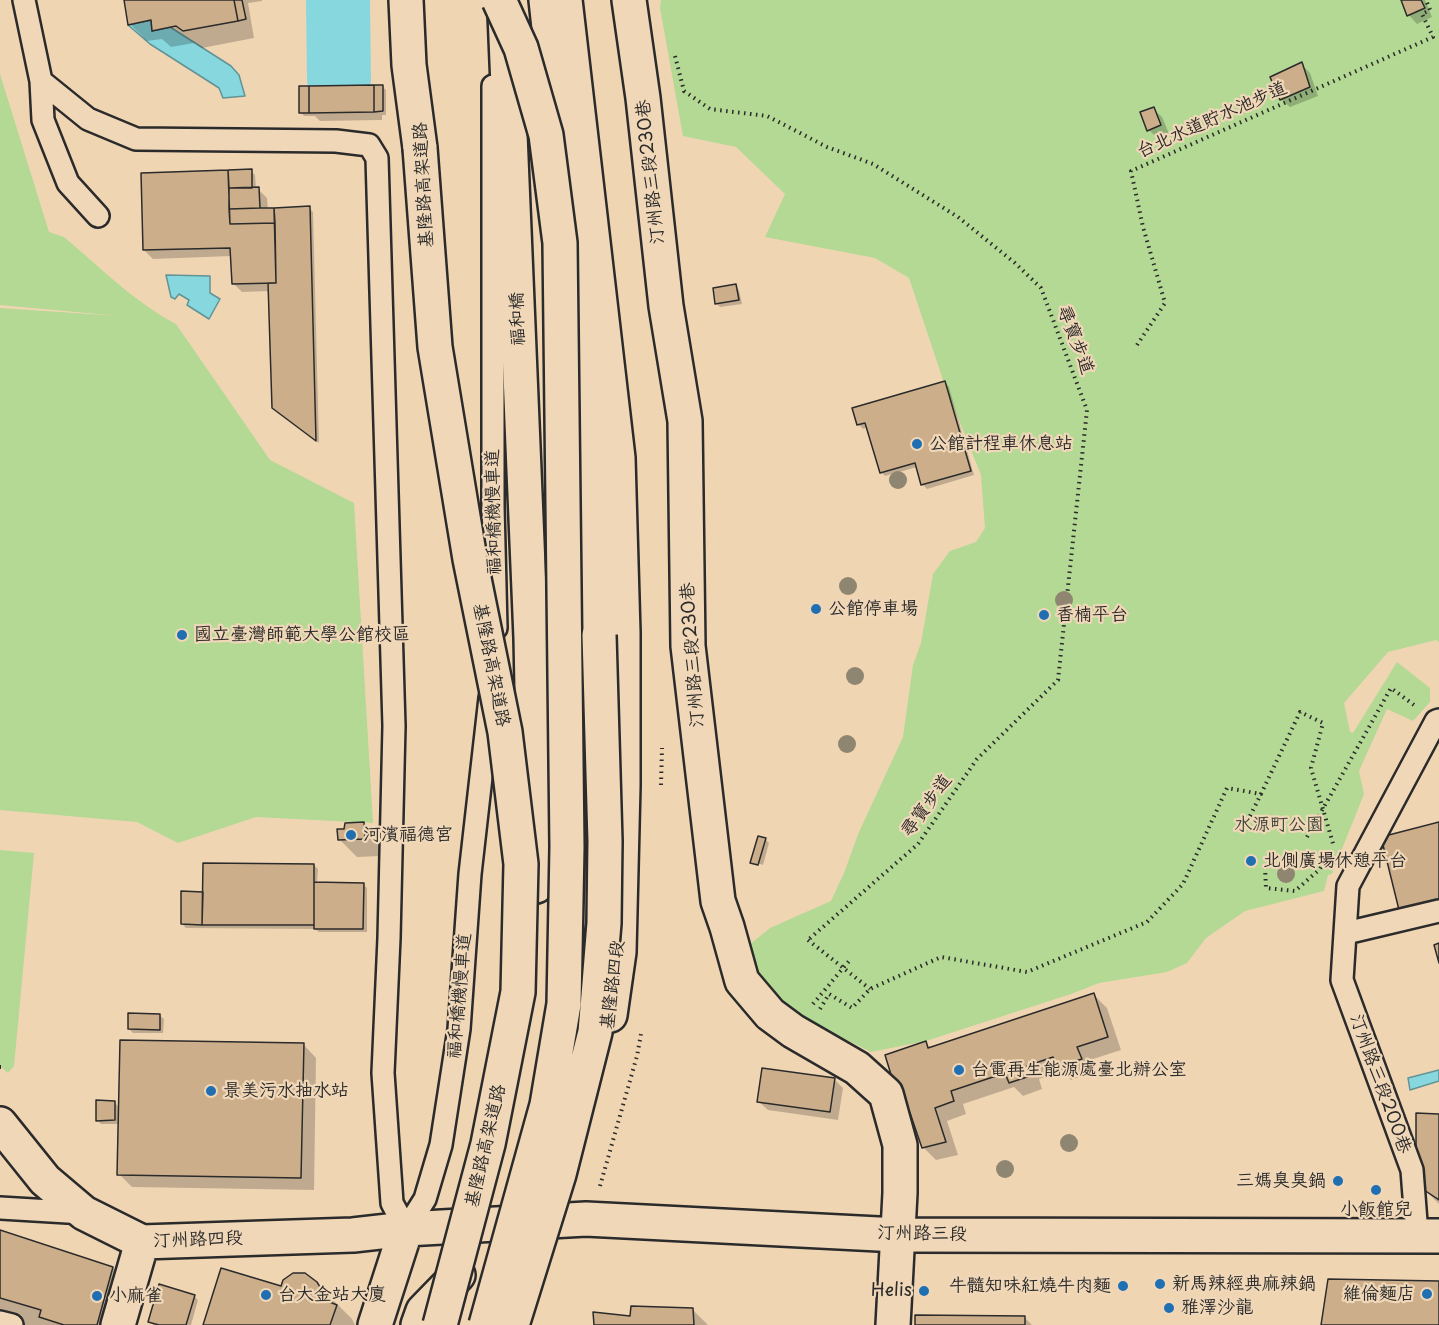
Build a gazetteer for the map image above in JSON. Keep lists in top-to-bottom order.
{
  "streets": {
    "main road": [
      "汀州路三段230巷",
      "基隆路高架道路",
      "福和橋",
      "基隆路四段",
      "汀州路三段",
      "汀州路四段"
    ],
    "lane": ["福和橋機慢車道", "汀州路三段200巷"],
    "path": ["台北水道貯水池步道", "尋寶步道"]
  },
  "crossings": [
    ["汀州路三段230巷", "汀州路三段"],
    ["福和橋", "汀州路三段"],
    ["福和橋機慢車道", "汀州路三段"],
    ["福和橋機慢車道", "汀州路四段"],
    ["基隆路四段", "汀州路三段"],
    ["汀州路三段200巷", "汀州路三段"],
    ["汀州路三段", "汀州路四段"]
  ],
  "parks": ["水源町公園"],
  "places": [
    "公館計程車休息站",
    "公館停車場",
    "香楠平台",
    "國立臺灣師範大學公館校區",
    "河濱福德宮",
    "北側廣場休憩平台",
    "台電再生能源處臺北辦公室",
    "景美污水抽水站",
    "三媽臭臭鍋",
    "小飯館兒",
    "新馬辣經典麻辣鍋",
    "牛髓知味紅燒牛肉麵",
    "Helis",
    "維倫麵店",
    "台大金站大廈",
    "小麻雀",
    "雅澤沙龍"
  ]
}
